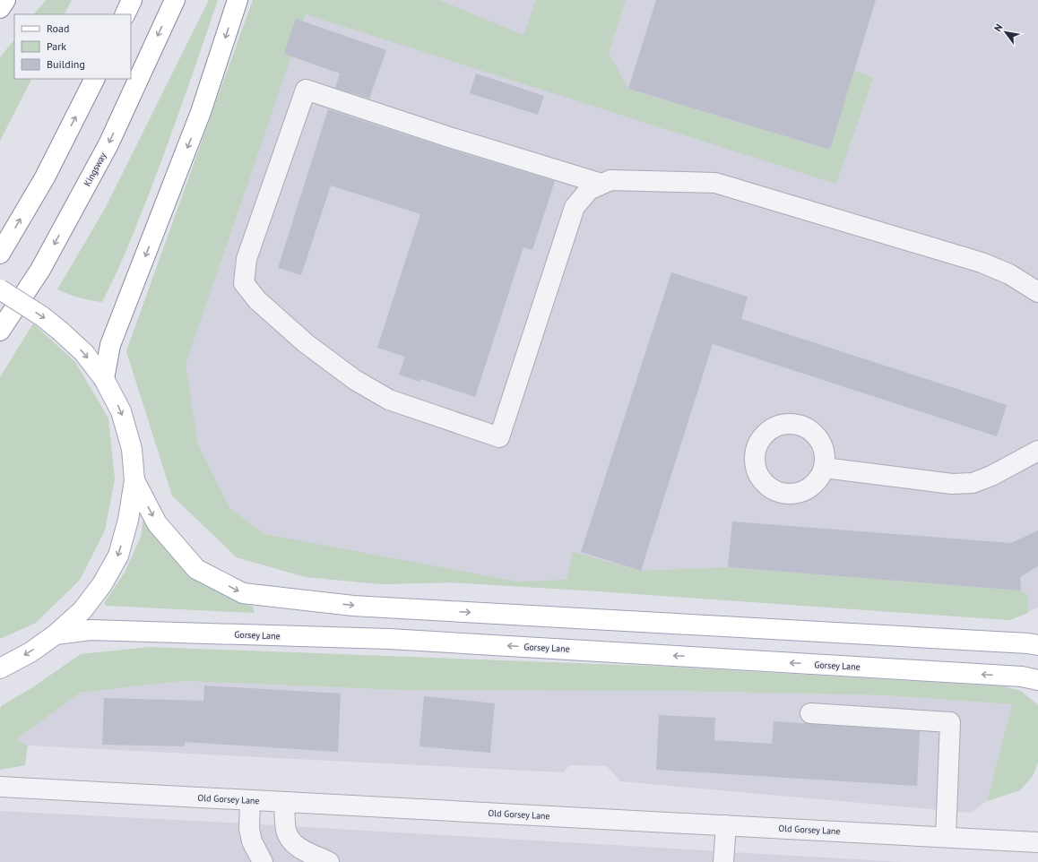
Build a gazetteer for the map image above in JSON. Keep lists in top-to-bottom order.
{
  "streets": {
    "main road": ["Kingsway", "Gorsey Lane"],
    "street": ["Old Gorsey Lane"]
  },
  "legend": ["Road", "Park", "Building"],
  "north": "top left"
}
